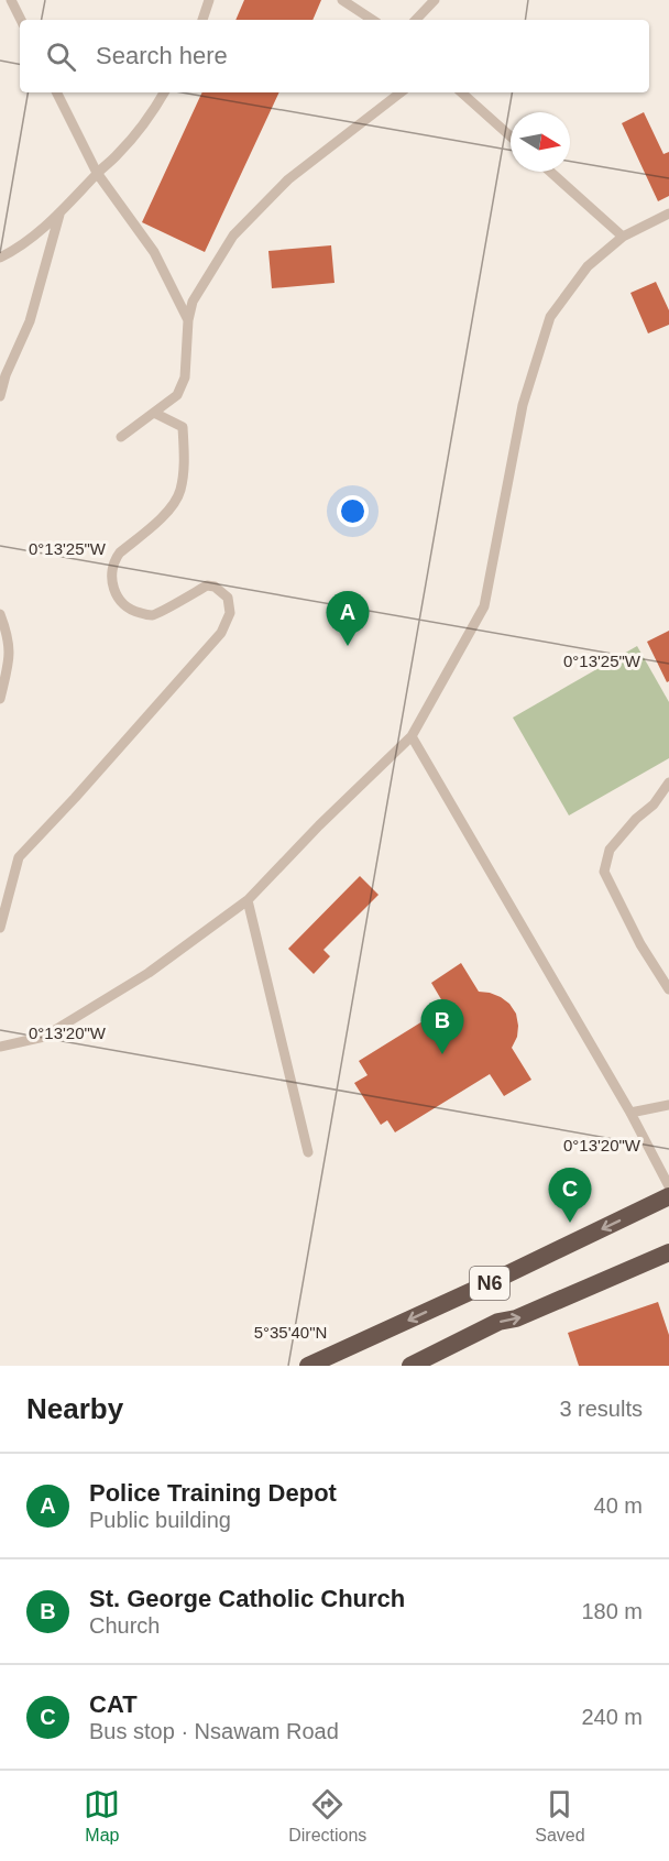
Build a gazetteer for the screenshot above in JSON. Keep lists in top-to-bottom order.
{
  "streets": {
    "highway": ["N6"]
  },
  "north": "right",
  "page": {
    "search": "Search here",
    "pins": ["A", "B", "C"],
    "heading": ["Nearby", "3 results"],
    "list": [
      {
        "mark": "A",
        "name": "Police Training Depot",
        "note": "Public building",
        "value": "40 m"
      },
      {
        "mark": "B",
        "name": "St. George Catholic Church",
        "note": "Church",
        "value": "180 m"
      },
      {
        "mark": "C",
        "name": "CAT",
        "note": "Bus stop · Nsawam Road",
        "value": "240 m"
      }
    ],
    "nav": ["Map", "Directions", "Saved"]
  },
  "coordinates": ["0°13'25\"W", "0°13'20\"W", "5°35'40\"N"]
}
